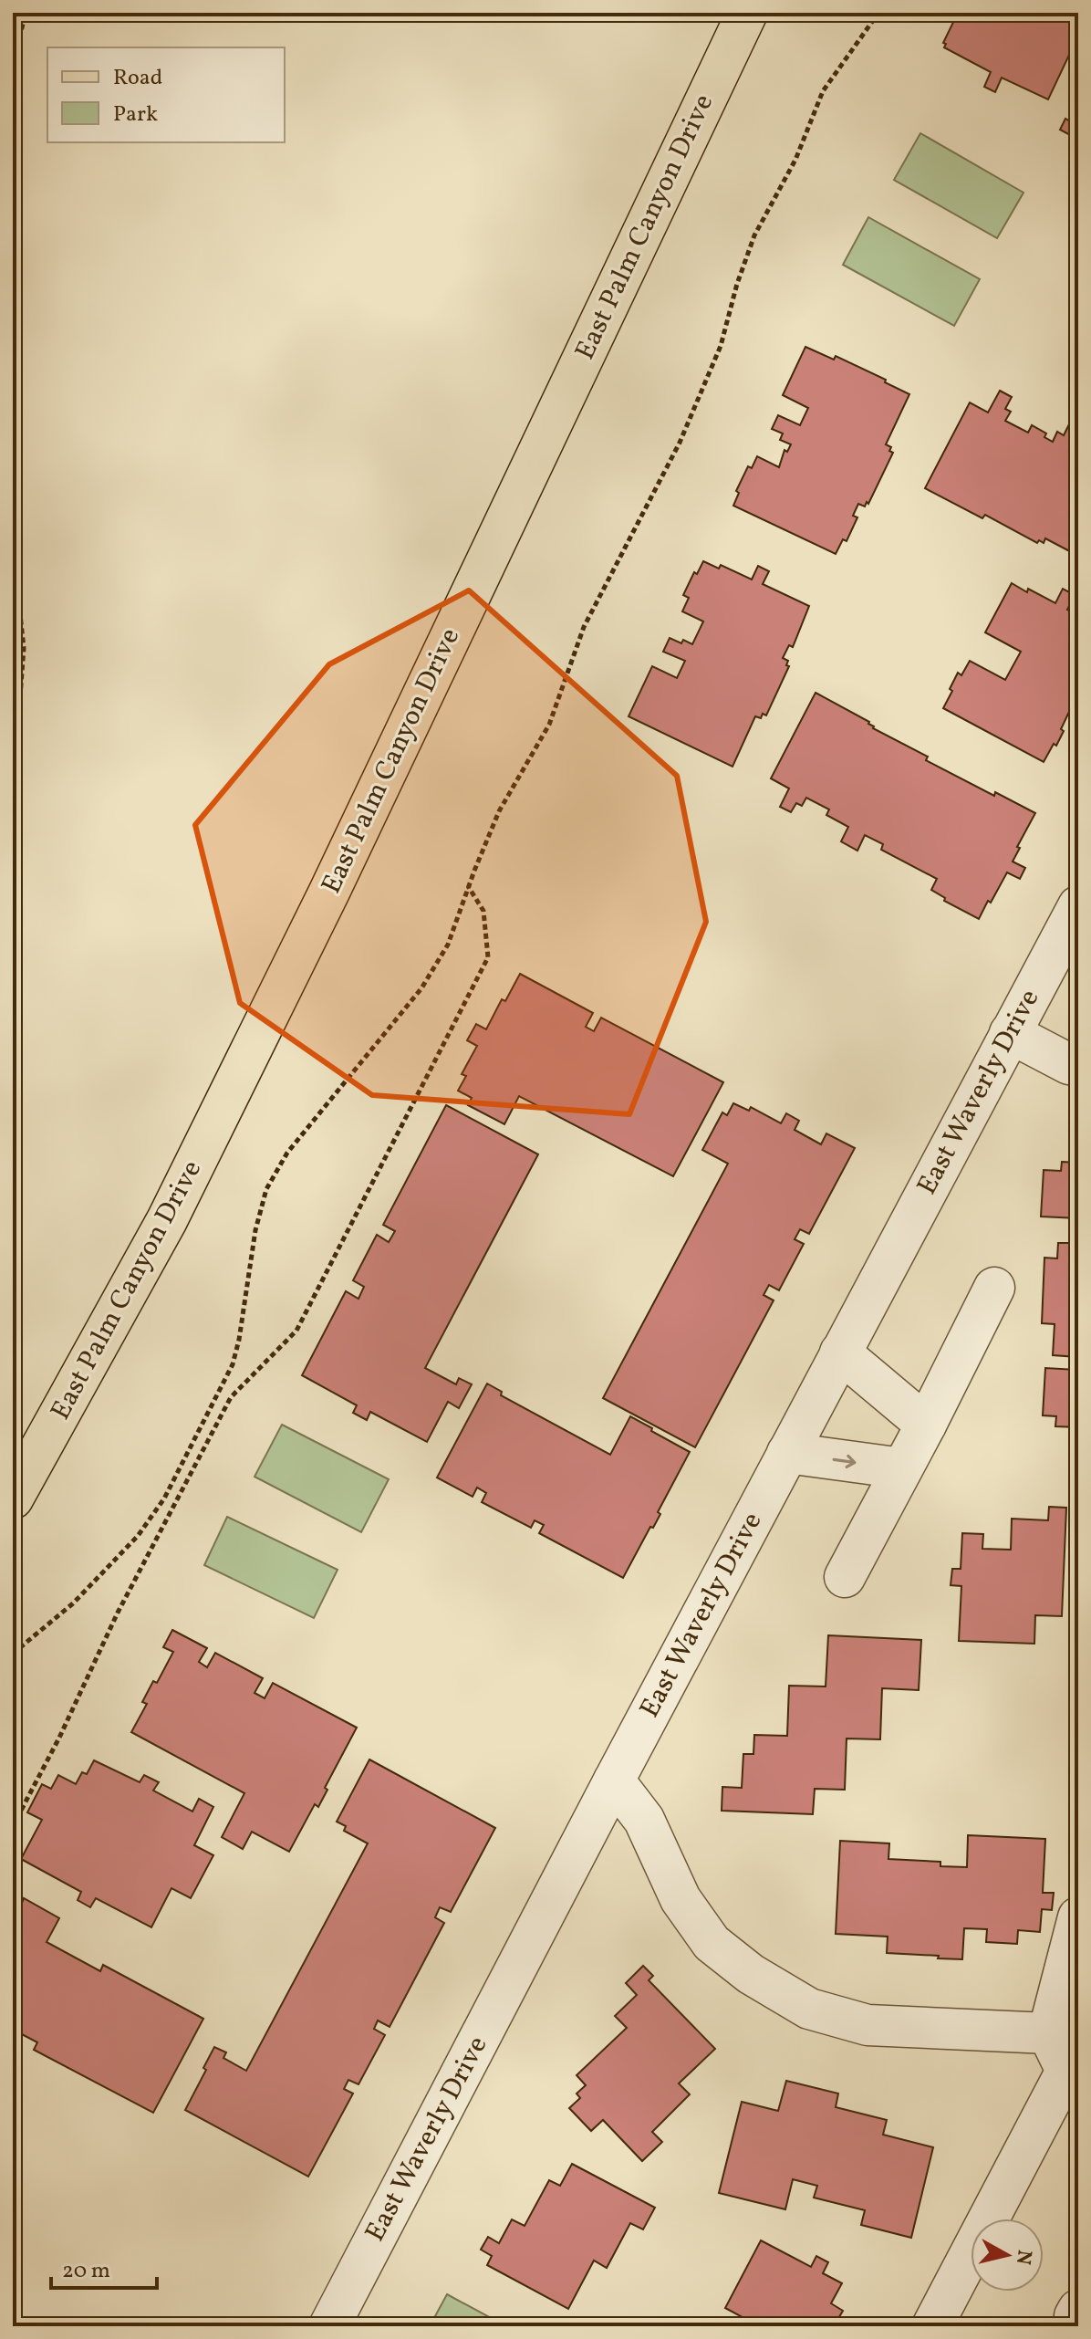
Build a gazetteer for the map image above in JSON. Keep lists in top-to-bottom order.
{
  "streets": {
    "main road": ["East Palm Canyon Drive"],
    "street": ["East Waverly Drive"]
  },
  "legend": ["Road", "Park"],
  "scale_bar": "20 m",
  "north": "right"
}
